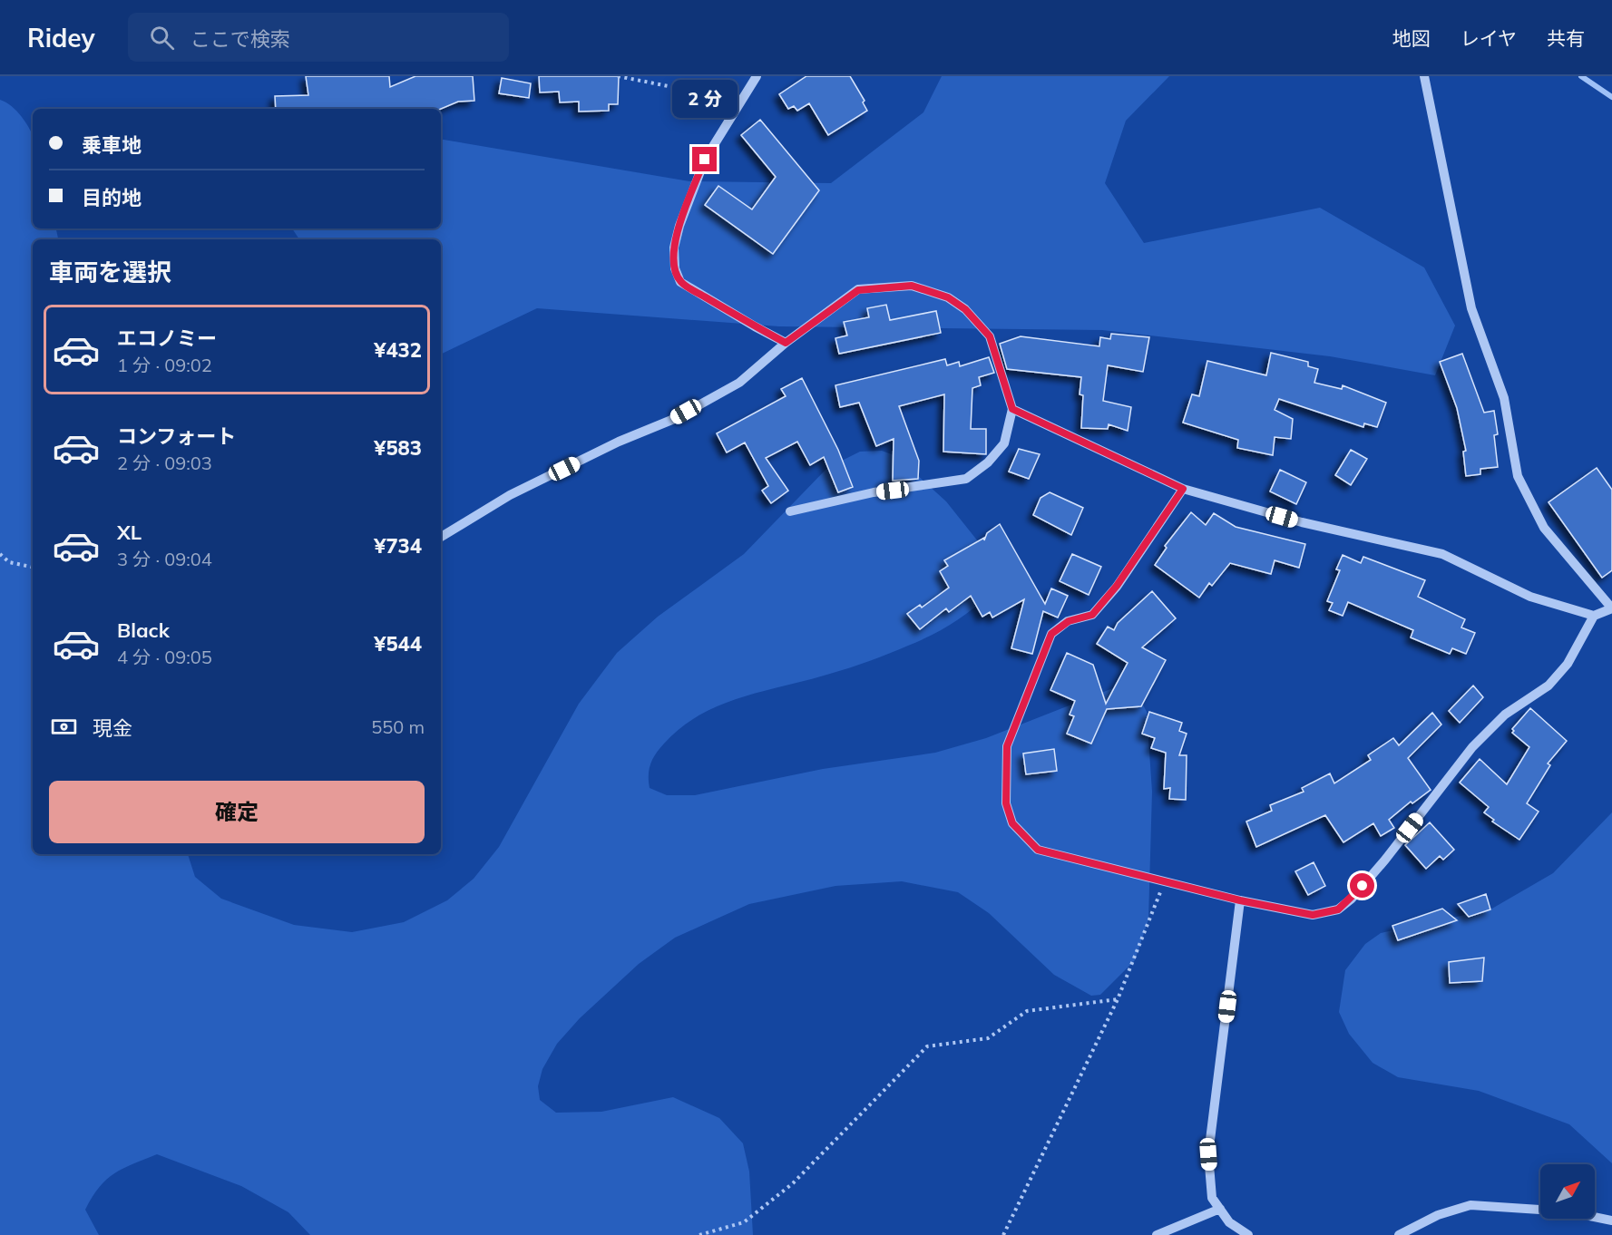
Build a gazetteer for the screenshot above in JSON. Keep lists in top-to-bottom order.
{
  "north": "top right",
  "page": {
    "header": "Ridey",
    "search": "ここで検索",
    "nav": ["地図", "レイヤ", "共有"],
    "bubble": "2 分",
    "banner": ["乗車地", "目的地"],
    "heading": "車両を選択",
    "list": [
      {
        "name": "エコノミー",
        "note": "1 分 · 09:02",
        "value": "¥432"
      },
      {
        "name": "コンフォート",
        "note": "2 分 · 09:03",
        "value": "¥583"
      },
      {
        "name": "XL",
        "note": "3 分 · 09:04",
        "value": "¥734"
      },
      {
        "name": "Black",
        "note": "4 分 · 09:05",
        "value": "¥544"
      }
    ],
    "pay": ["現金", "550 m"],
    "buttons": "確定"
  }
}
